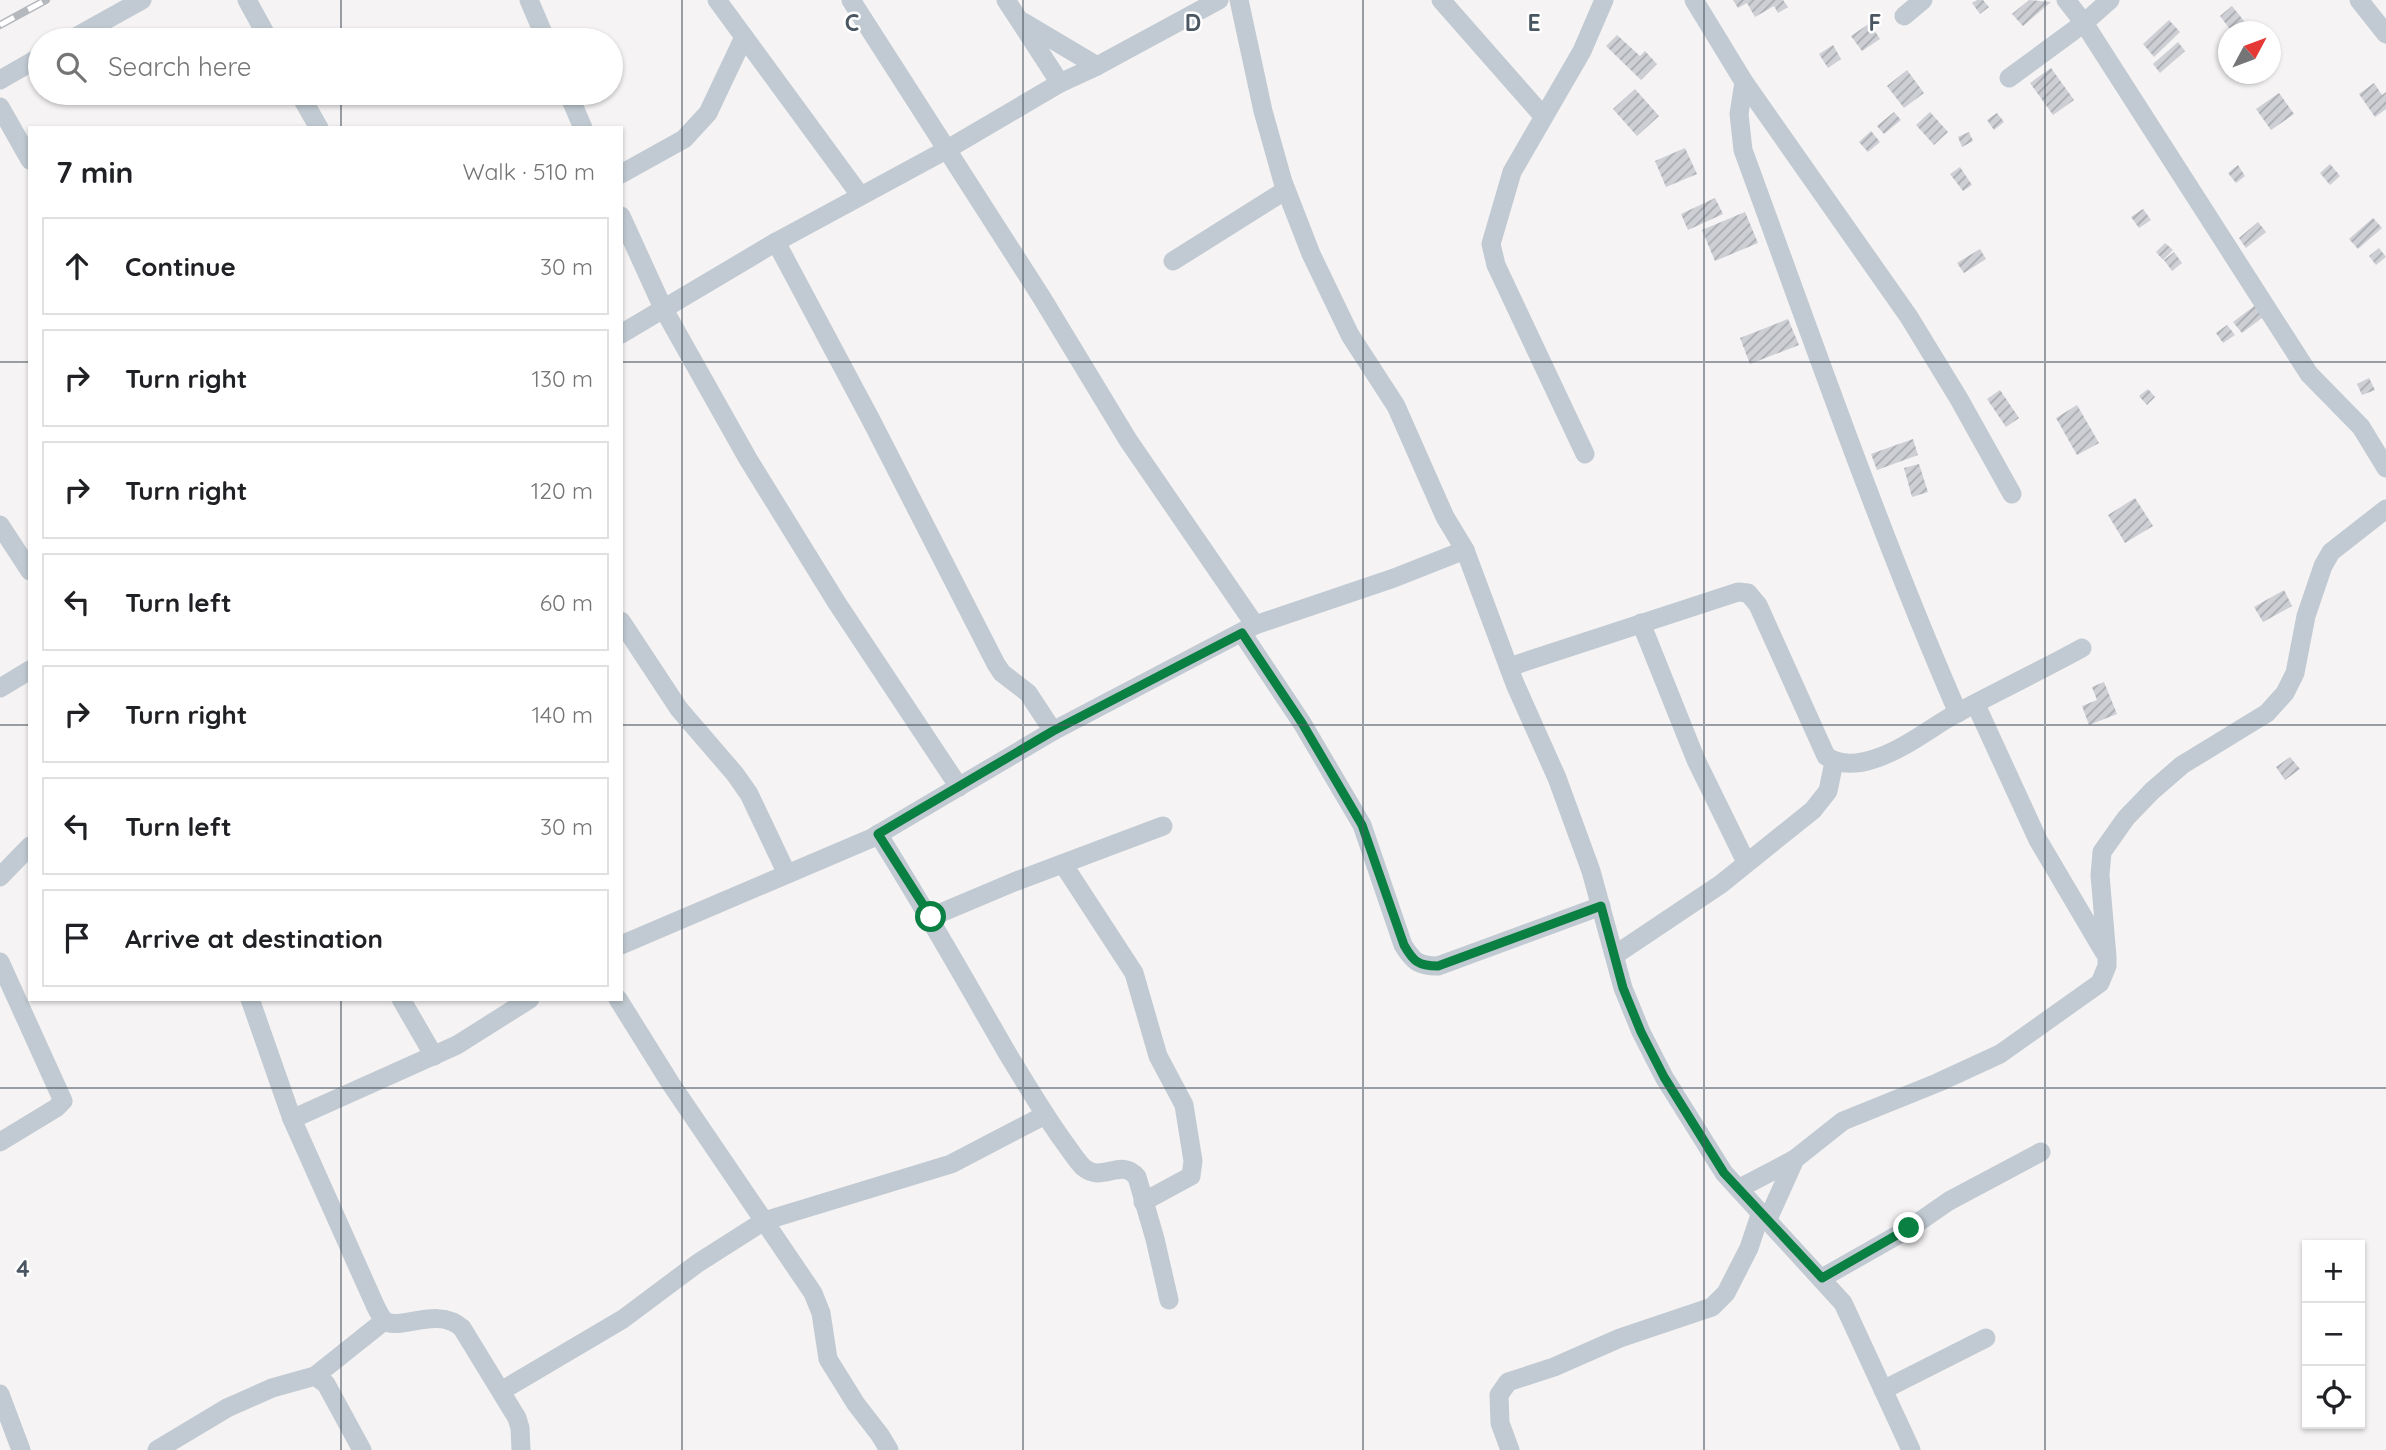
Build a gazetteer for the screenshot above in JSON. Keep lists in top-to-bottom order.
{
  "north": "top right",
  "page": {
    "search": "Search here",
    "heading": ["7 min", "Walk · 510 m"],
    "list": [
      ["Continue", "30 m"],
      ["Turn right", "130 m"],
      ["Turn right", "120 m"],
      ["Turn left", "60 m"],
      ["Turn right", "140 m"],
      ["Turn left", "30 m"],
      "Arrive at destination"
    ],
    "map_buttons": ["+", "−"]
  },
  "grid": {
    "columns": [
      "C",
      "D",
      "E",
      "F"
    ],
    "rows": ["4"]
  }
}
